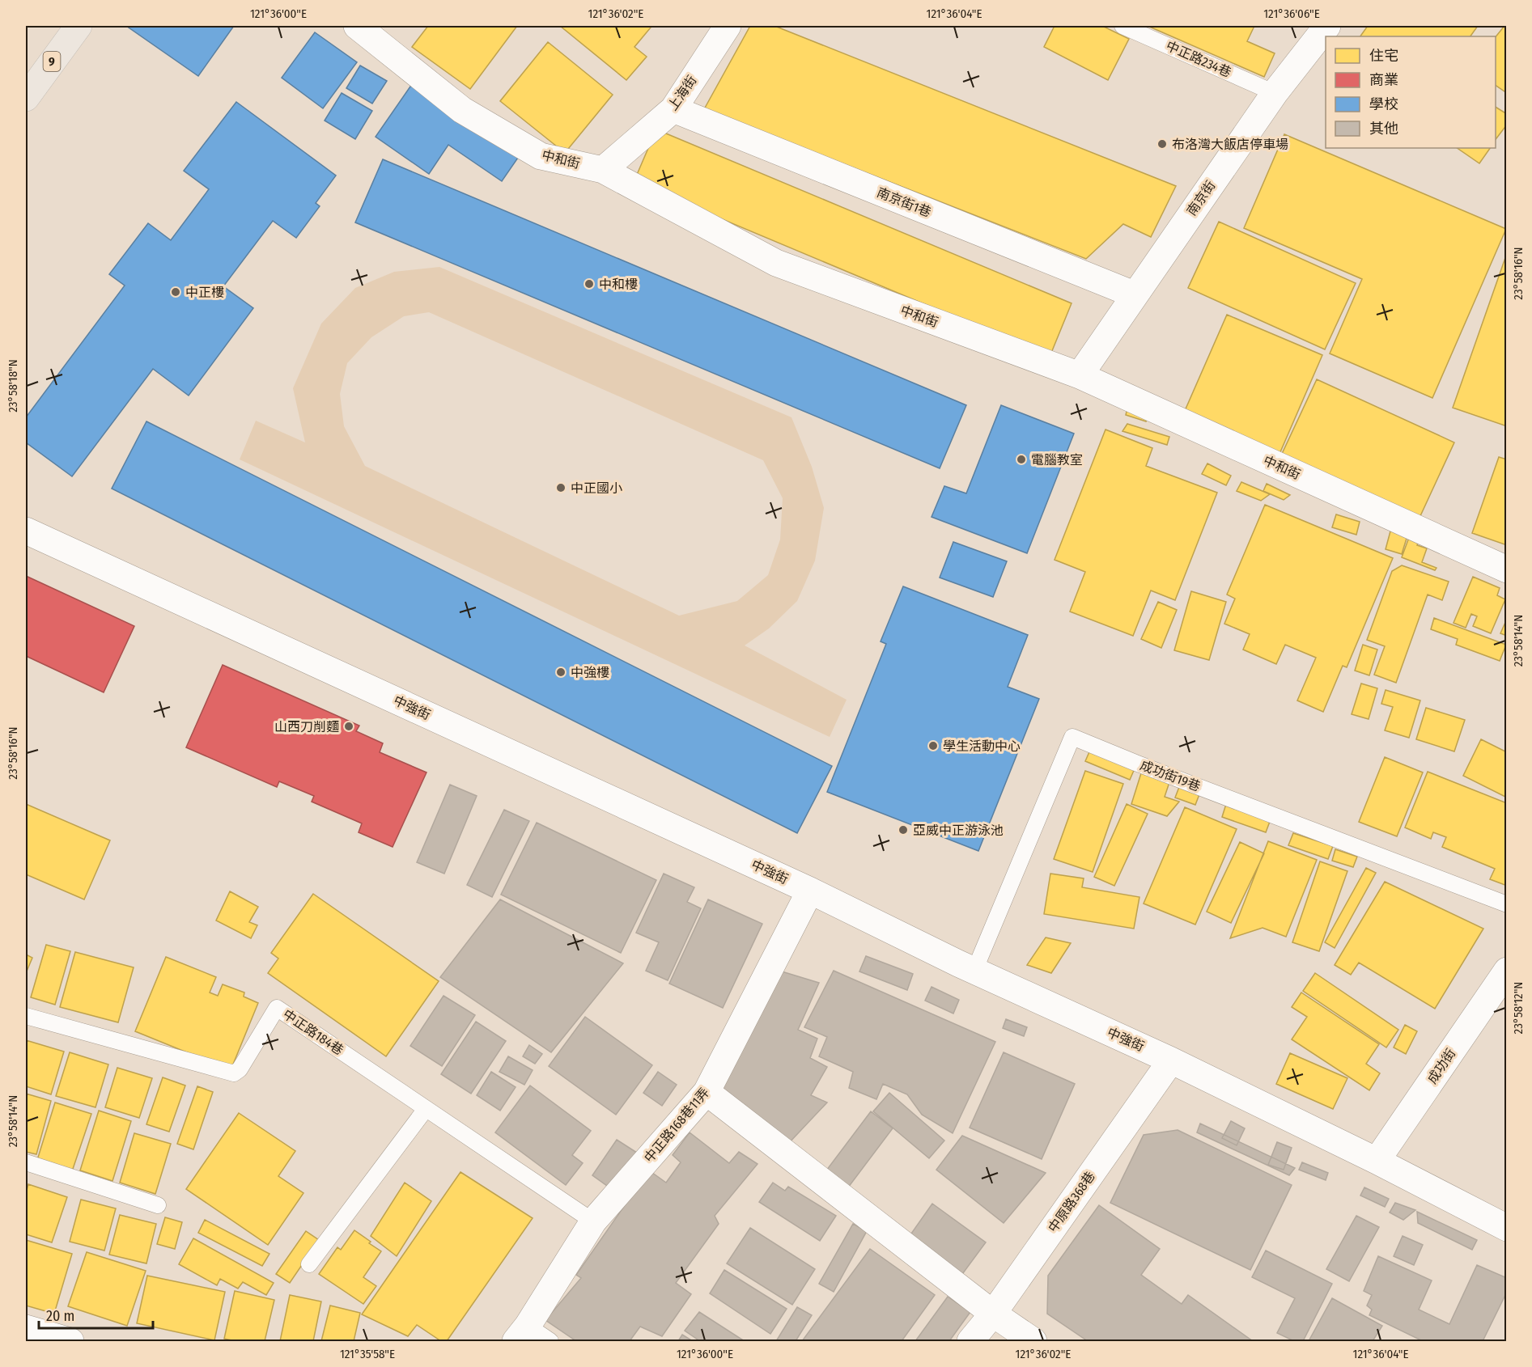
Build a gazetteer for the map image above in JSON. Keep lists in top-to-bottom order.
{
  "streets": {
    "main road": ["9"],
    "street": [
      "上海街",
      "中和街",
      "南京街",
      "南京街1巷",
      "中強街",
      "成功街",
      "中正路168巷11弄",
      "中原路368巷"
    ],
    "lane": ["中正路234巷", "成功街19巷", "中正路184巷"]
  },
  "crossings": [
    ["中正路234巷", "南京街"],
    ["上海街", "中和街"],
    ["上海街", "南京街1巷"],
    ["中和街", "南京街"],
    ["南京街", "南京街1巷"],
    ["中強街", "成功街19巷"],
    ["中強街", "成功街"],
    ["中強街", "中正路168巷11弄"],
    ["中強街", "中原路368巷"],
    ["中正路184巷", "中正路168巷11弄"]
  ],
  "places": [
    "布洛灣大飯店停車場",
    "中和樓",
    "中正樓",
    "電腦教室",
    "中正國小",
    "中強樓",
    "山西刀削麵",
    "學生活動中心",
    "亞威中正游泳池"
  ],
  "legend": [
    "住宅",
    "商業",
    "學校",
    "其他"
  ],
  "scale_bar": "20 m",
  "coordinates": [
    "121°36'00\"E",
    "121°36'02\"E",
    "121°36'04\"E",
    "121°36'06\"E",
    "23°58'16\"N",
    "23°58'18\"N",
    "23°58'14\"N",
    "23°58'12\"N",
    "121°35'58\"E"
  ]
}
